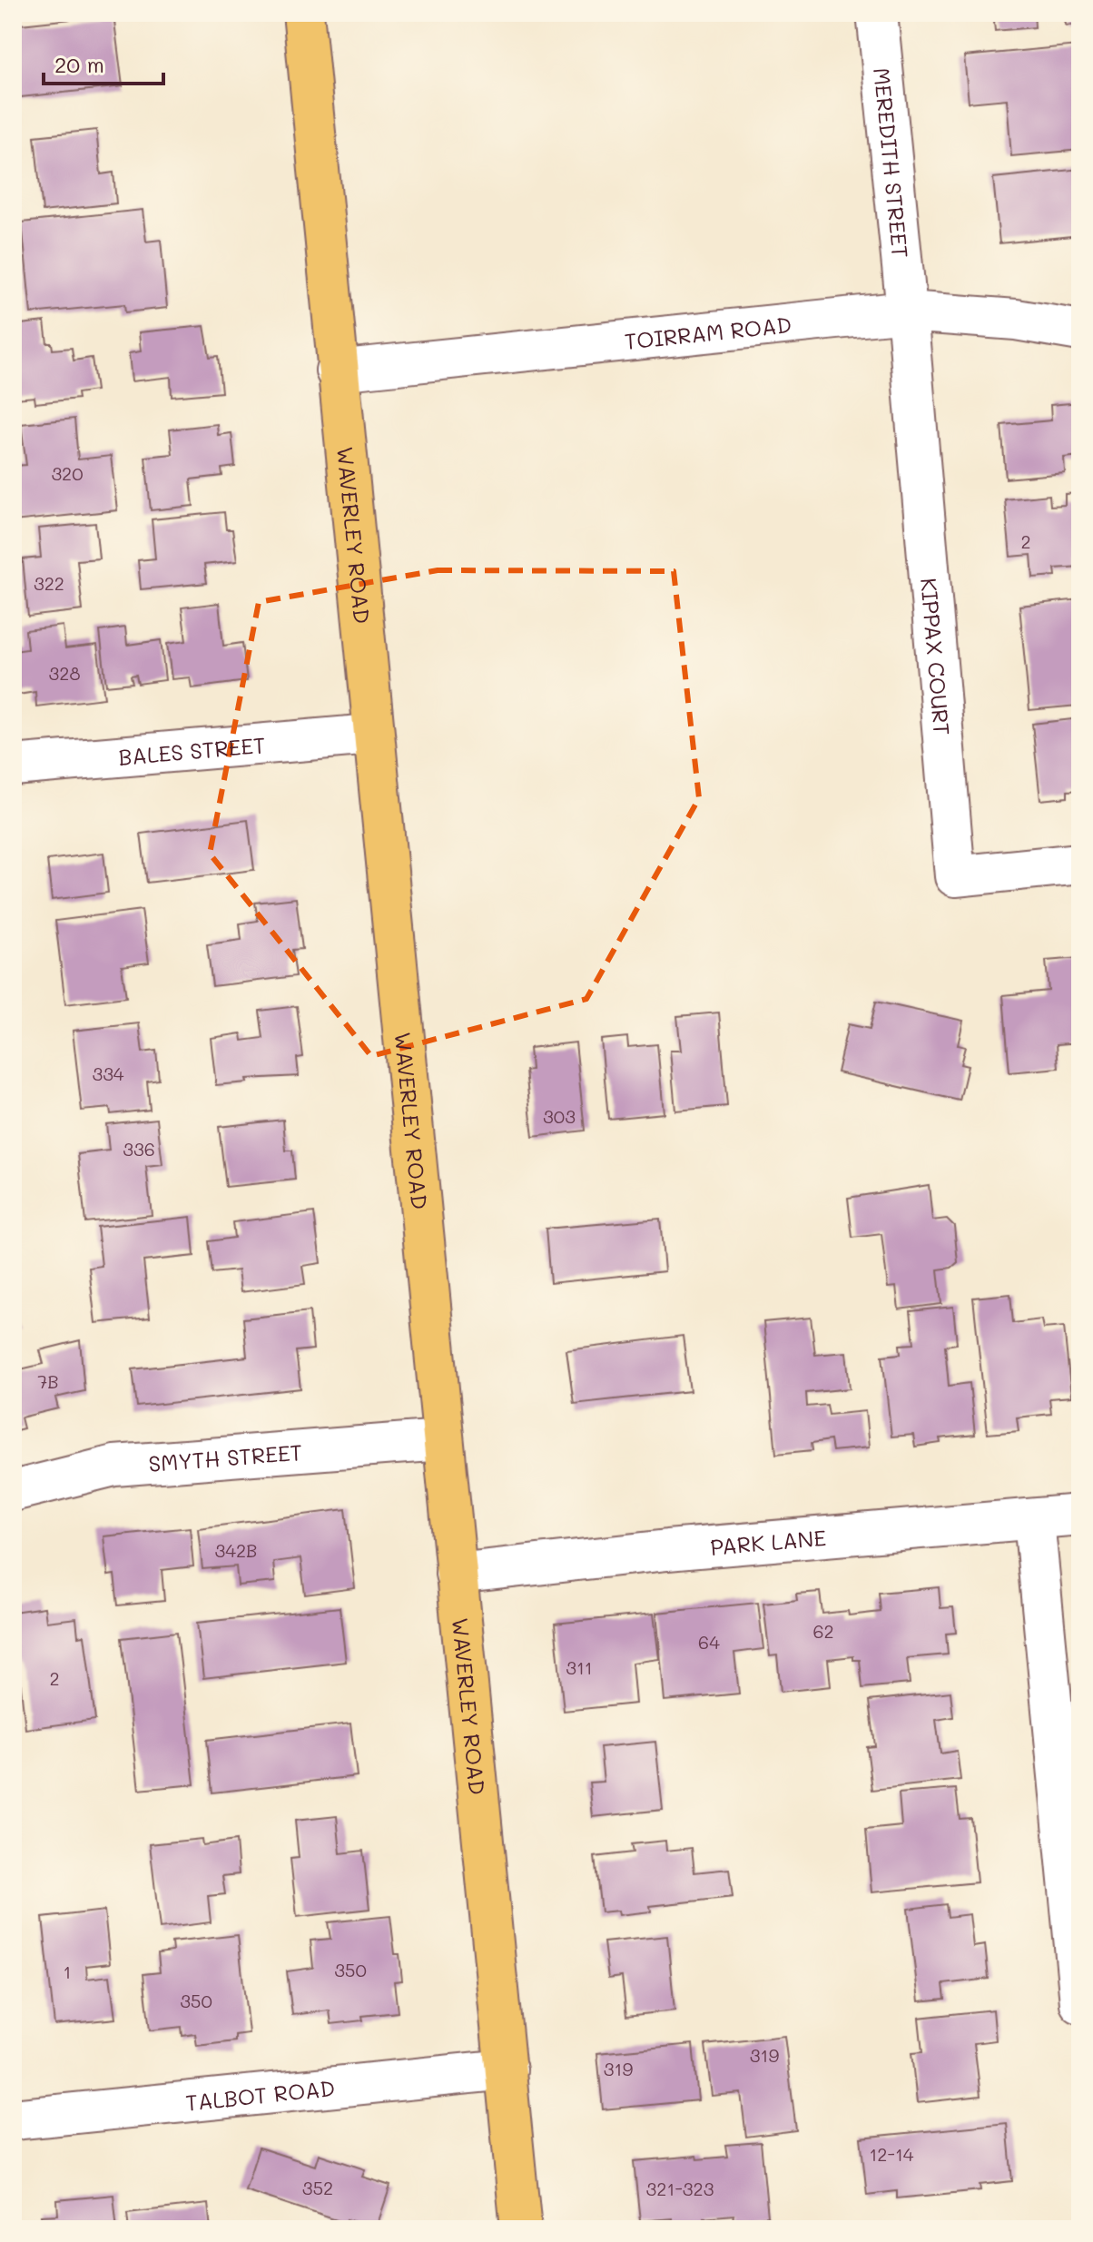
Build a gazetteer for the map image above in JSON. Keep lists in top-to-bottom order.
{
  "streets": {
    "main road": ["WAVERLEY ROAD"],
    "street": [
      "MEREDITH STREET",
      "TOIRRAM ROAD",
      "KIPPAX COURT",
      "BALES STREET",
      "SMYTH STREET",
      "PARK LANE",
      "TALBOT ROAD"
    ]
  },
  "crossings": [
    ["MEREDITH STREET", "TOIRRAM ROAD"],
    ["MEREDITH STREET", "KIPPAX COURT"],
    ["TOIRRAM ROAD", "WAVERLEY ROAD"],
    ["TOIRRAM ROAD", "KIPPAX COURT"],
    ["WAVERLEY ROAD", "BALES STREET"],
    ["WAVERLEY ROAD", "SMYTH STREET"],
    ["WAVERLEY ROAD", "PARK LANE"],
    ["WAVERLEY ROAD", "TALBOT ROAD"]
  ],
  "house_numbers": [
    "320",
    "2",
    "322",
    "328",
    "334",
    "303",
    "336",
    "7B",
    "342B",
    "62",
    "64",
    "311",
    "2",
    "350",
    "1",
    "350",
    "319",
    "319",
    "12-14",
    "352",
    "321-323"
  ],
  "scale_bar": "20 m"
}
